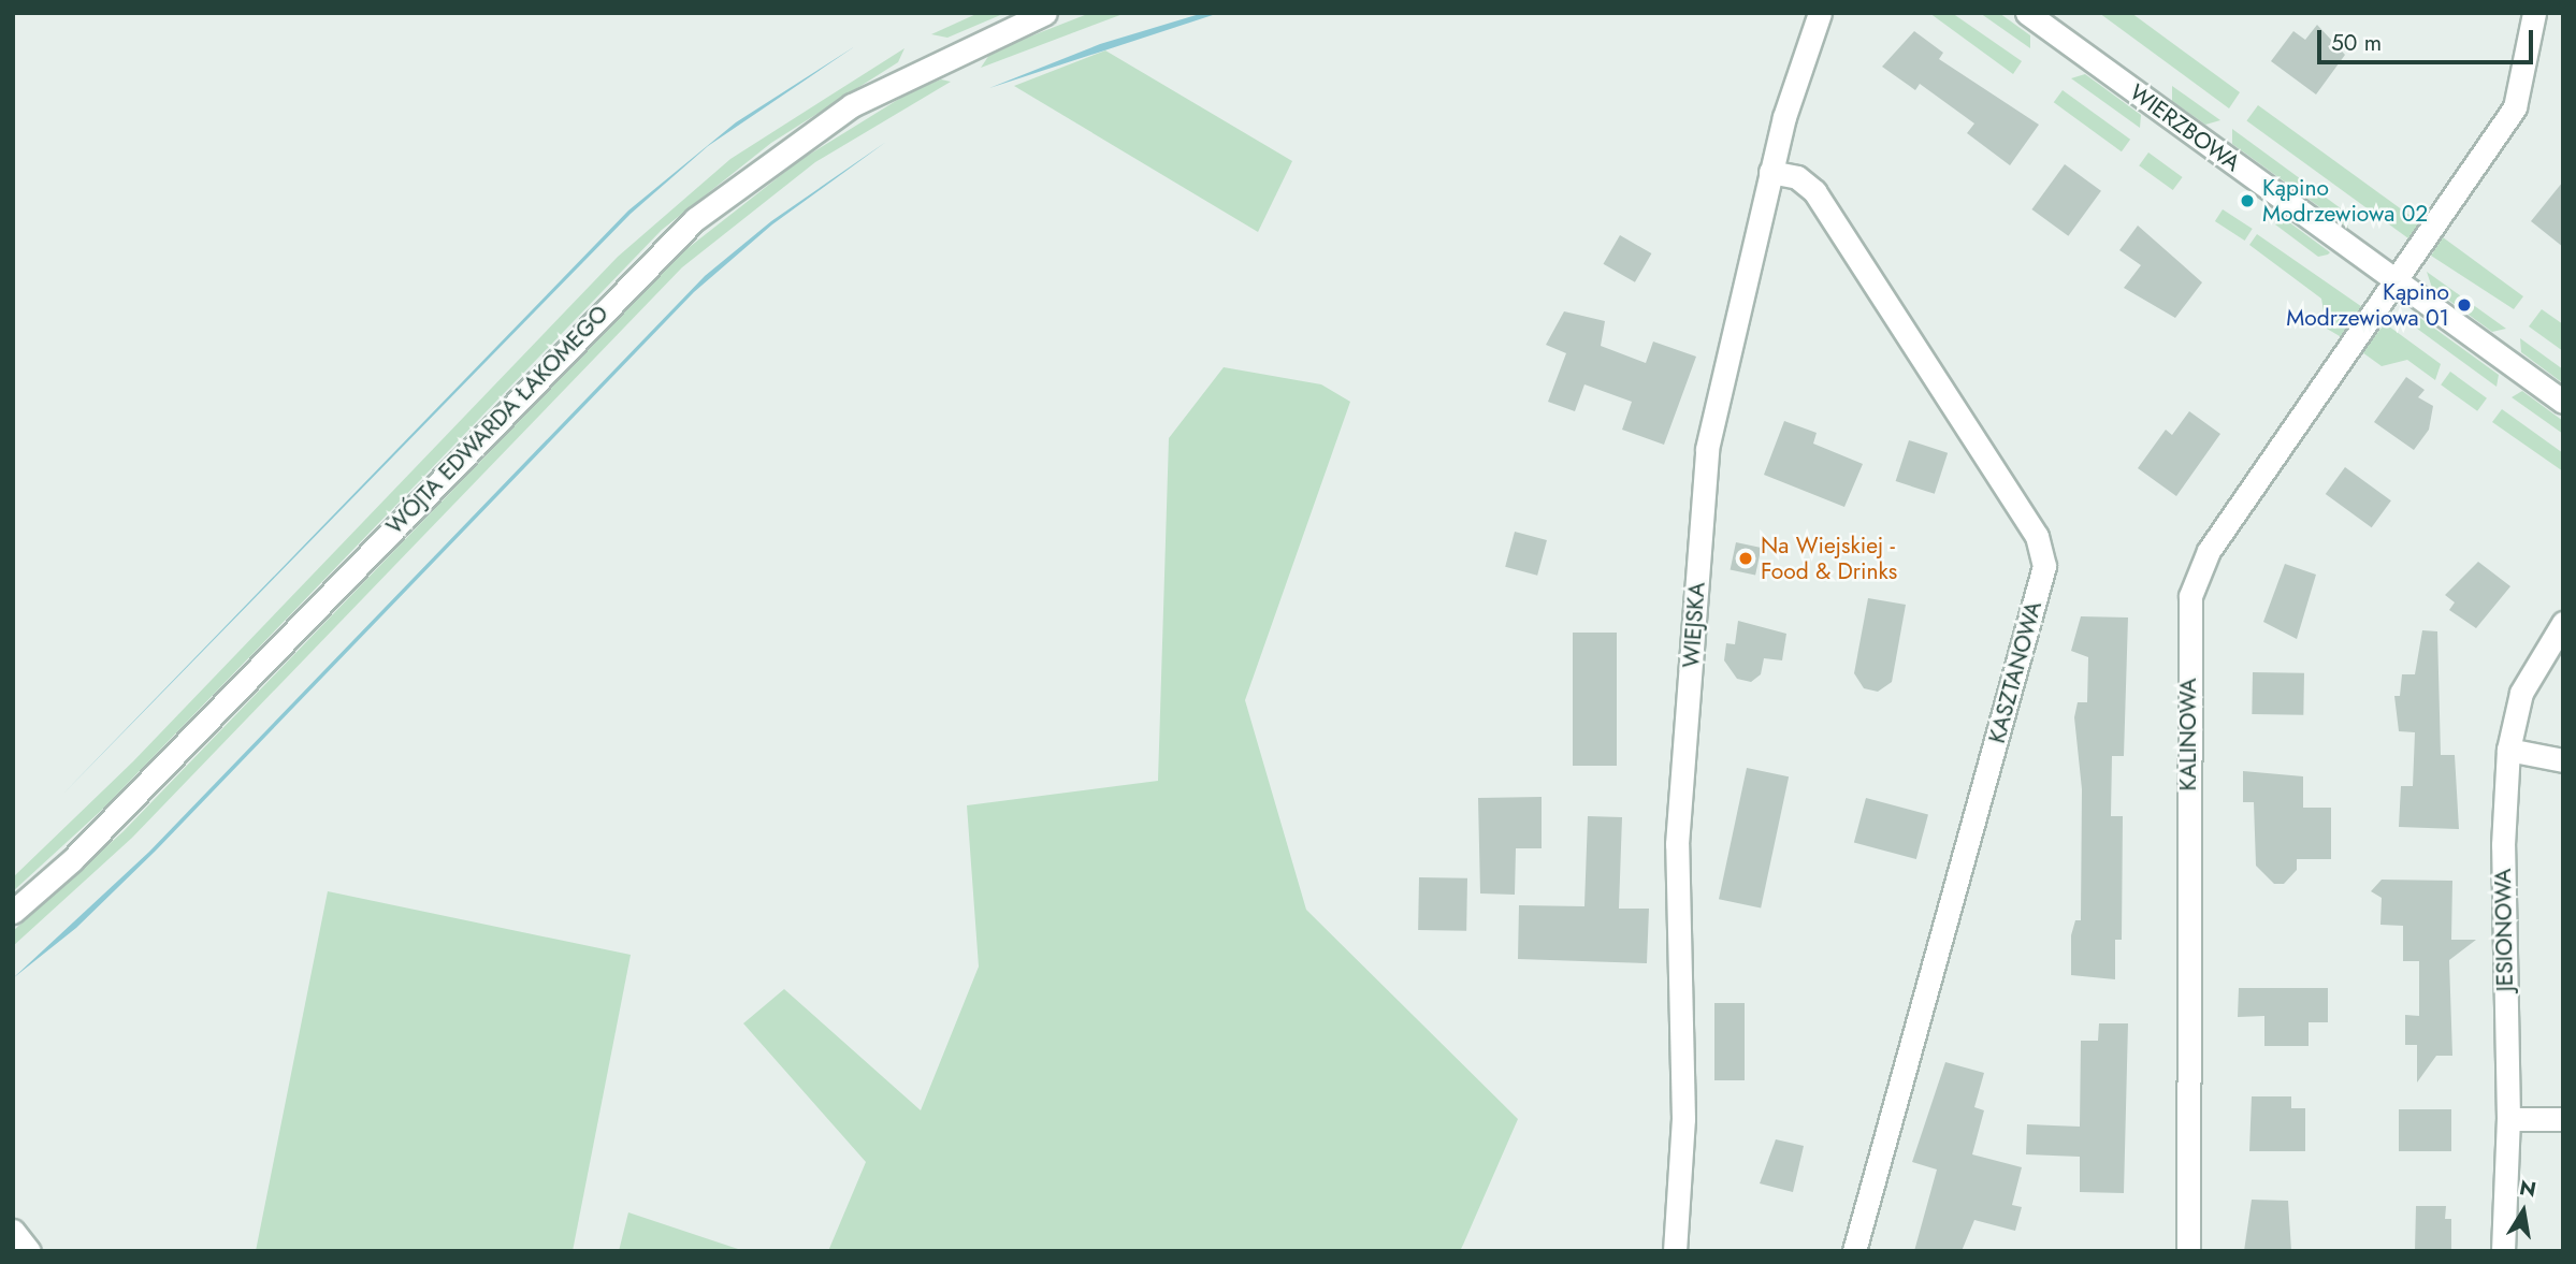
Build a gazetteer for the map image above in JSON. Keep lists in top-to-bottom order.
{
  "streets": {
    "street": [
      "WIERZBOWA",
      "WÓJTA EDWARDA ŁAKOMEGO",
      "WIEJSKA",
      "KASZTANOWA",
      "KALINOWA",
      "JESIONOWA"
    ]
  },
  "crossings": [
    ["WIERZBOWA", "KALINOWA"],
    ["WIEJSKA", "KASZTANOWA"]
  ],
  "places": ["Kąpino Modrzewiowa 02", "Kąpino Modrzewiowa 01", "Na Wiejskiej - Food & Drinks"],
  "scale_bar": "50 m",
  "north": "top"
}
